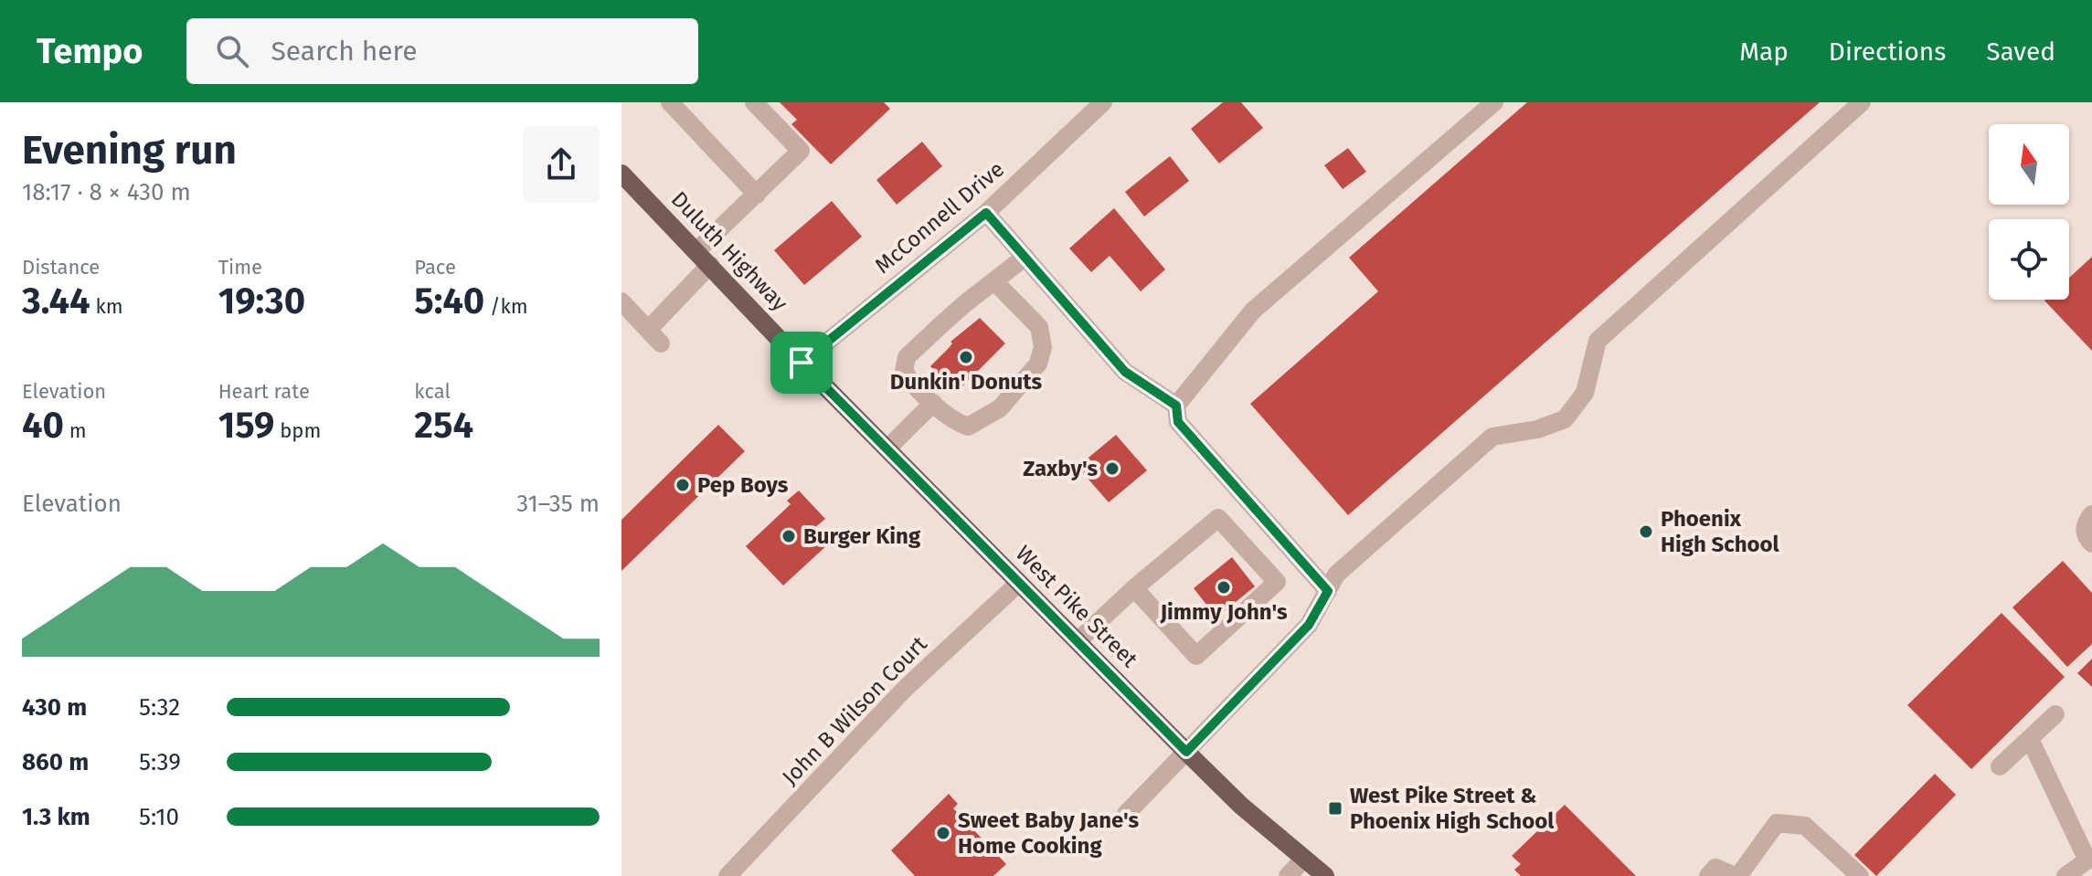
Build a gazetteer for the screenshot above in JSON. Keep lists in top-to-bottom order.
{
  "streets": {
    "main road": ["Duluth Highway", "West Pike Street"],
    "street": ["McConnell Drive", "John B Wilson Court"]
  },
  "crossings": [
    ["McConnell Drive", "Duluth Highway"],
    ["McConnell Drive", "West Pike Street"],
    ["Duluth Highway", "West Pike Street"],
    ["West Pike Street", "John B Wilson Court"]
  ],
  "places": {
    "other": [
      "Dunkin' Donuts",
      "Zaxby's",
      "Pep Boys",
      "Phoenix High School",
      "Burger King",
      "Jimmy John's",
      "Sweet Baby Jane's Home Cooking"
    ],
    "transit": ["West Pike Street & Phoenix High School"]
  },
  "north": "top",
  "page": {
    "header": "Tempo",
    "search": "Search here",
    "nav": ["Map", "Directions", "Saved"],
    "heading": ["Evening run", "18:17 · 8 × 430 m"],
    "stats": [
      ["Distance", "3.44 km"],
      ["Time", "19:30"],
      ["Pace", "5:40 /km"],
      ["Elevation", "40 m"],
      ["Heart rate", "159 bpm"],
      ["kcal", "254"]
    ],
    "chart": ["Elevation", "31–35 m"],
    "list": [
      {
        "name": "430 m",
        "note": "5:32"
      },
      {
        "name": "860 m",
        "note": "5:39"
      },
      {
        "name": "1.3 km",
        "note": "5:10"
      }
    ]
  }
}
